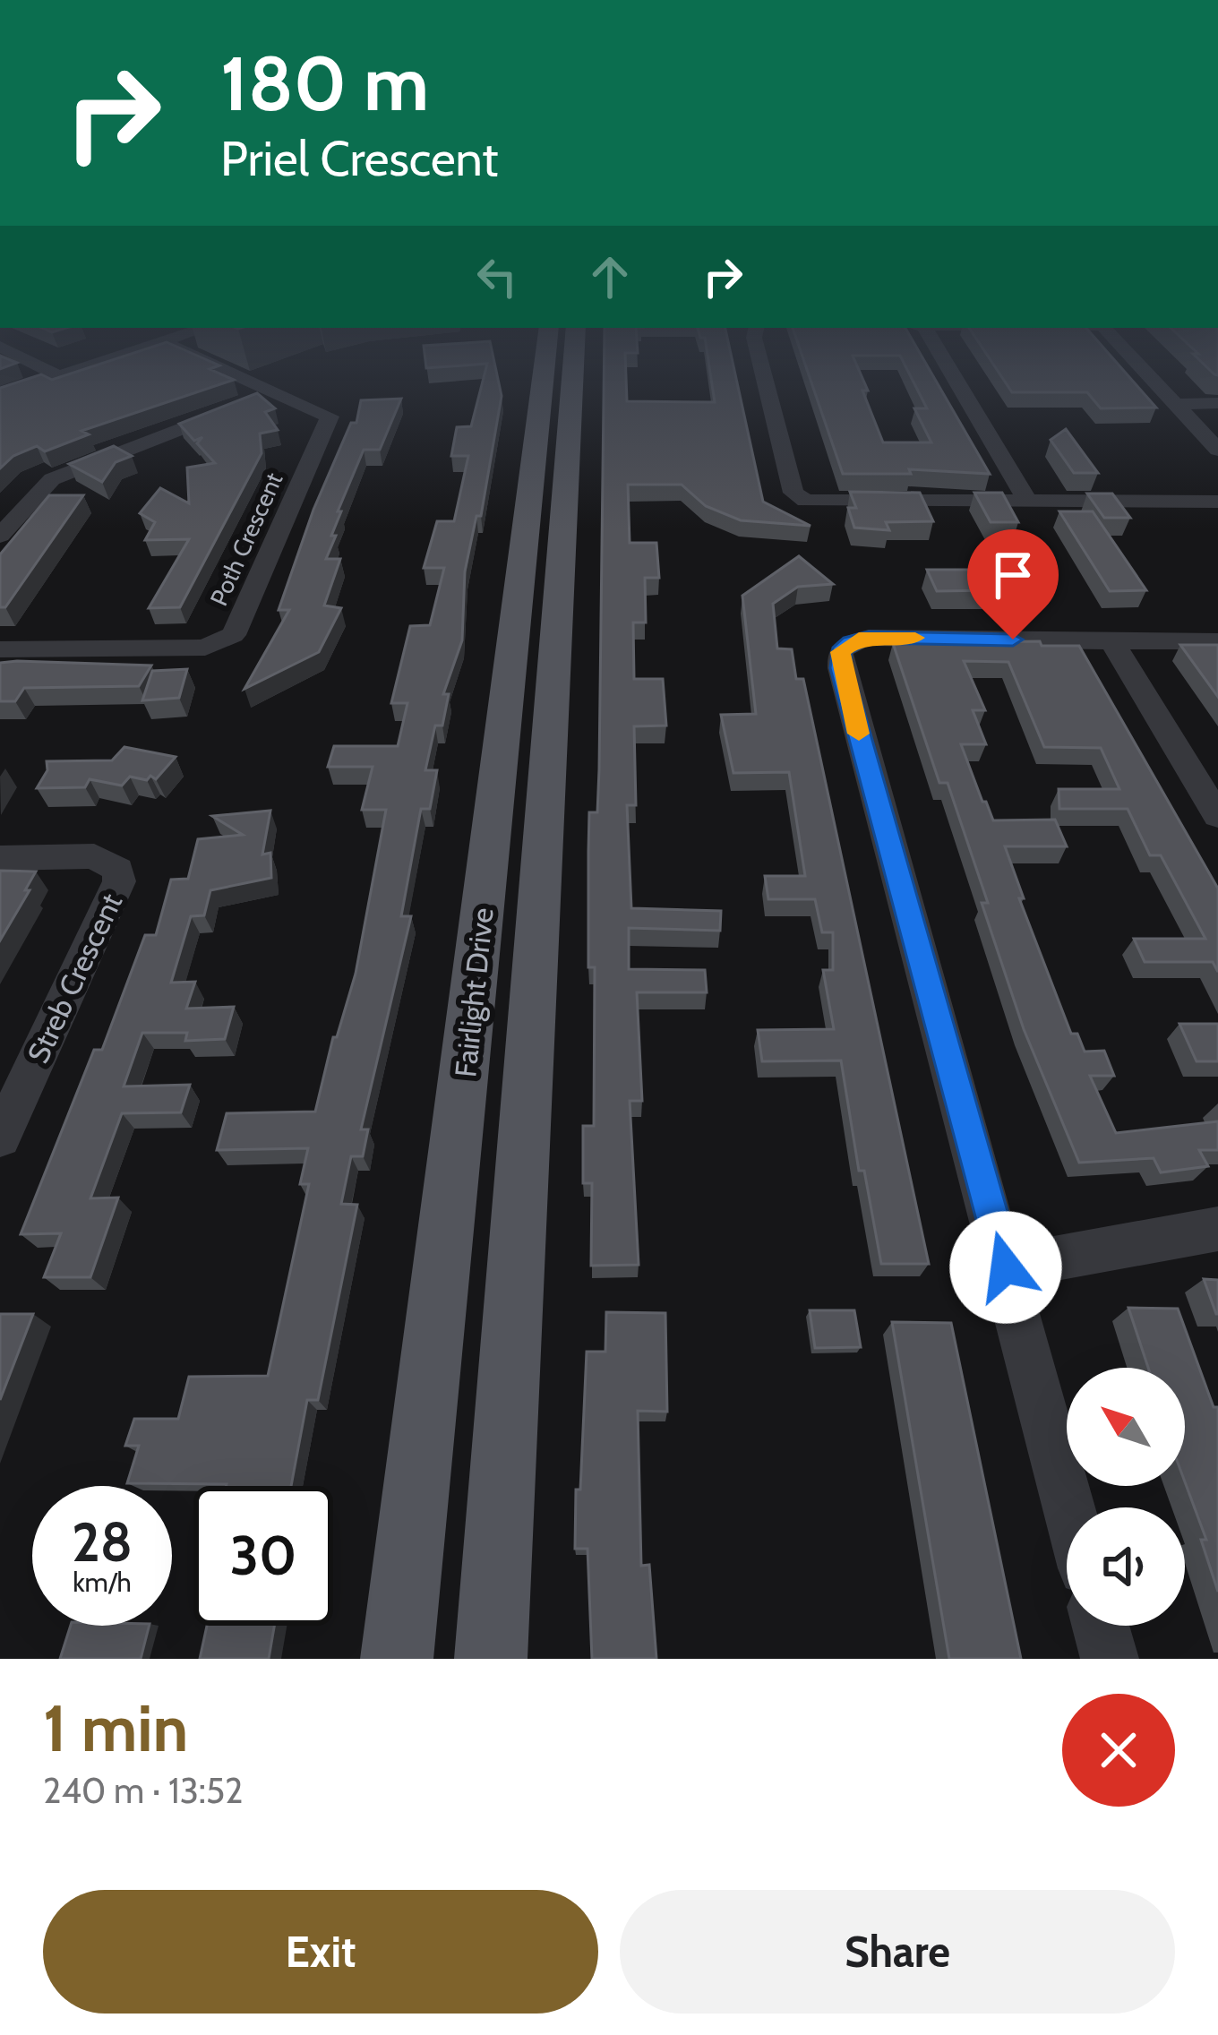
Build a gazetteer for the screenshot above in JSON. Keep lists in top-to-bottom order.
{
  "streets": {
    "main road": ["Fairlight Drive"],
    "street": ["Poth Crescent", "Streb Crescent"]
  },
  "north": "top left",
  "page": {
    "turn": ["180 m", "Priel Crescent"],
    "speed": "28 km/h",
    "limit": "30",
    "heading": ["1 min", "240 m · 13:52"],
    "buttons": ["Exit", "Share"]
  }
}
